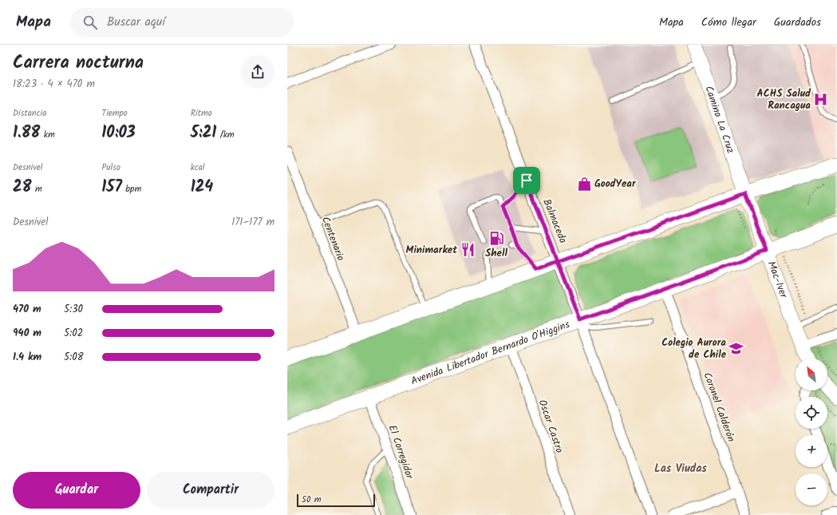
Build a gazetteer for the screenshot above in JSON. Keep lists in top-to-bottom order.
{
  "streets": {
    "main road": ["Avenida Libertador Bernardo O'Higgins"],
    "street": [
      "Camino La Cruz",
      "Balmaceda",
      "Centenario",
      "Mac-Iver",
      "Coronel Calderón",
      "Oscar Castro",
      "El Corregidor"
    ]
  },
  "crossings": [
    ["Camino La Cruz", "Mac-Iver"],
    ["Balmaceda", "Avenida Libertador Bernardo O'Higgins"],
    ["Mac-Iver", "Avenida Libertador Bernardo O'Higgins"],
    ["Avenida Libertador Bernardo O'Higgins", "Coronel Calderón"],
    ["Avenida Libertador Bernardo O'Higgins", "Oscar Castro"],
    ["Avenida Libertador Bernardo O'Higgins", "El Corregidor"]
  ],
  "districts": ["Las Viudas"],
  "places": {
    "hospital": ["ACHS Salud Rancagua"],
    "shop": ["GoodYear"],
    "fuel station": ["Shell"],
    "restaurant": ["Minimarket"],
    "school or university": ["Colegio Aurora de Chile"]
  },
  "scale_bar": "50 m",
  "north": "top left",
  "page": {
    "header": "Mapa",
    "search": "Buscar aquí",
    "nav": ["Mapa", "Cómo llegar", "Guardados"],
    "heading": ["Carrera nocturna", "18:23 · 4 × 470 m"],
    "stats": [
      ["Distancia", "1.88 km"],
      ["Tiempo", "10:03"],
      ["Ritmo", "5:21 /km"],
      ["Desnivel", "28 m"],
      ["Pulso", "157 bpm"],
      ["kcal", "124"]
    ],
    "chart": ["Desnivel", "171–177 m"],
    "list": [
      {
        "name": "470 m",
        "note": "5:30"
      },
      {
        "name": "940 m",
        "note": "5:02"
      },
      {
        "name": "1.4 km",
        "note": "5:08"
      }
    ],
    "map_buttons": ["+", "−"],
    "buttons": ["Guardar", "Compartir"],
    "scale": "50 m"
  }
}
